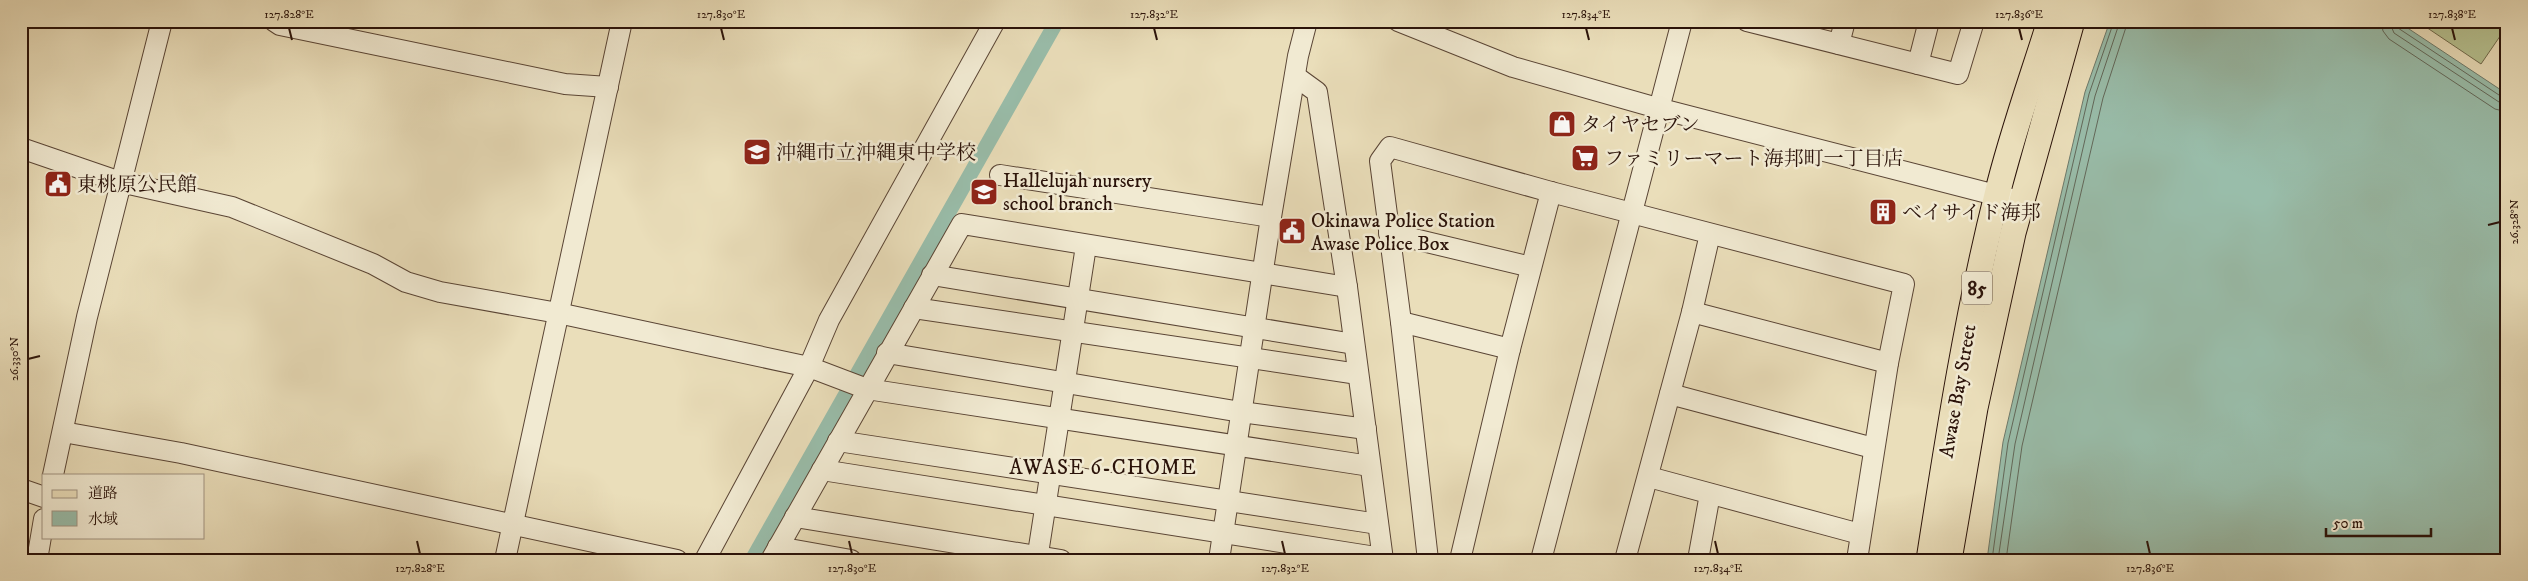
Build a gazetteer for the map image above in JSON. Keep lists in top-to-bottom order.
{
  "streets": {
    "main road": ["85", "Awase Bay Street"]
  },
  "districts": ["AWASE 6-CHOME"],
  "places": {
    "shop": ["タイヤセブン"],
    "school or university": ["沖縄市立沖縄東中学校", "Hallelujah nursery school branch"],
    "supermarket": ["ファミリーマート海邦町一丁目店"],
    "public building": ["東桃原公民館", "Okinawa Police Station Awase Police Box"],
    "building": ["ベイサイド海邦"]
  },
  "legend": ["道路", "水域"],
  "scale_bar": "50 m",
  "coordinates": [
    "127.828°E",
    "127.830°E",
    "127.832°E",
    "127.834°E",
    "127.836°E",
    "127.838°E",
    "26.328°N",
    "26.330°N"
  ]
}
